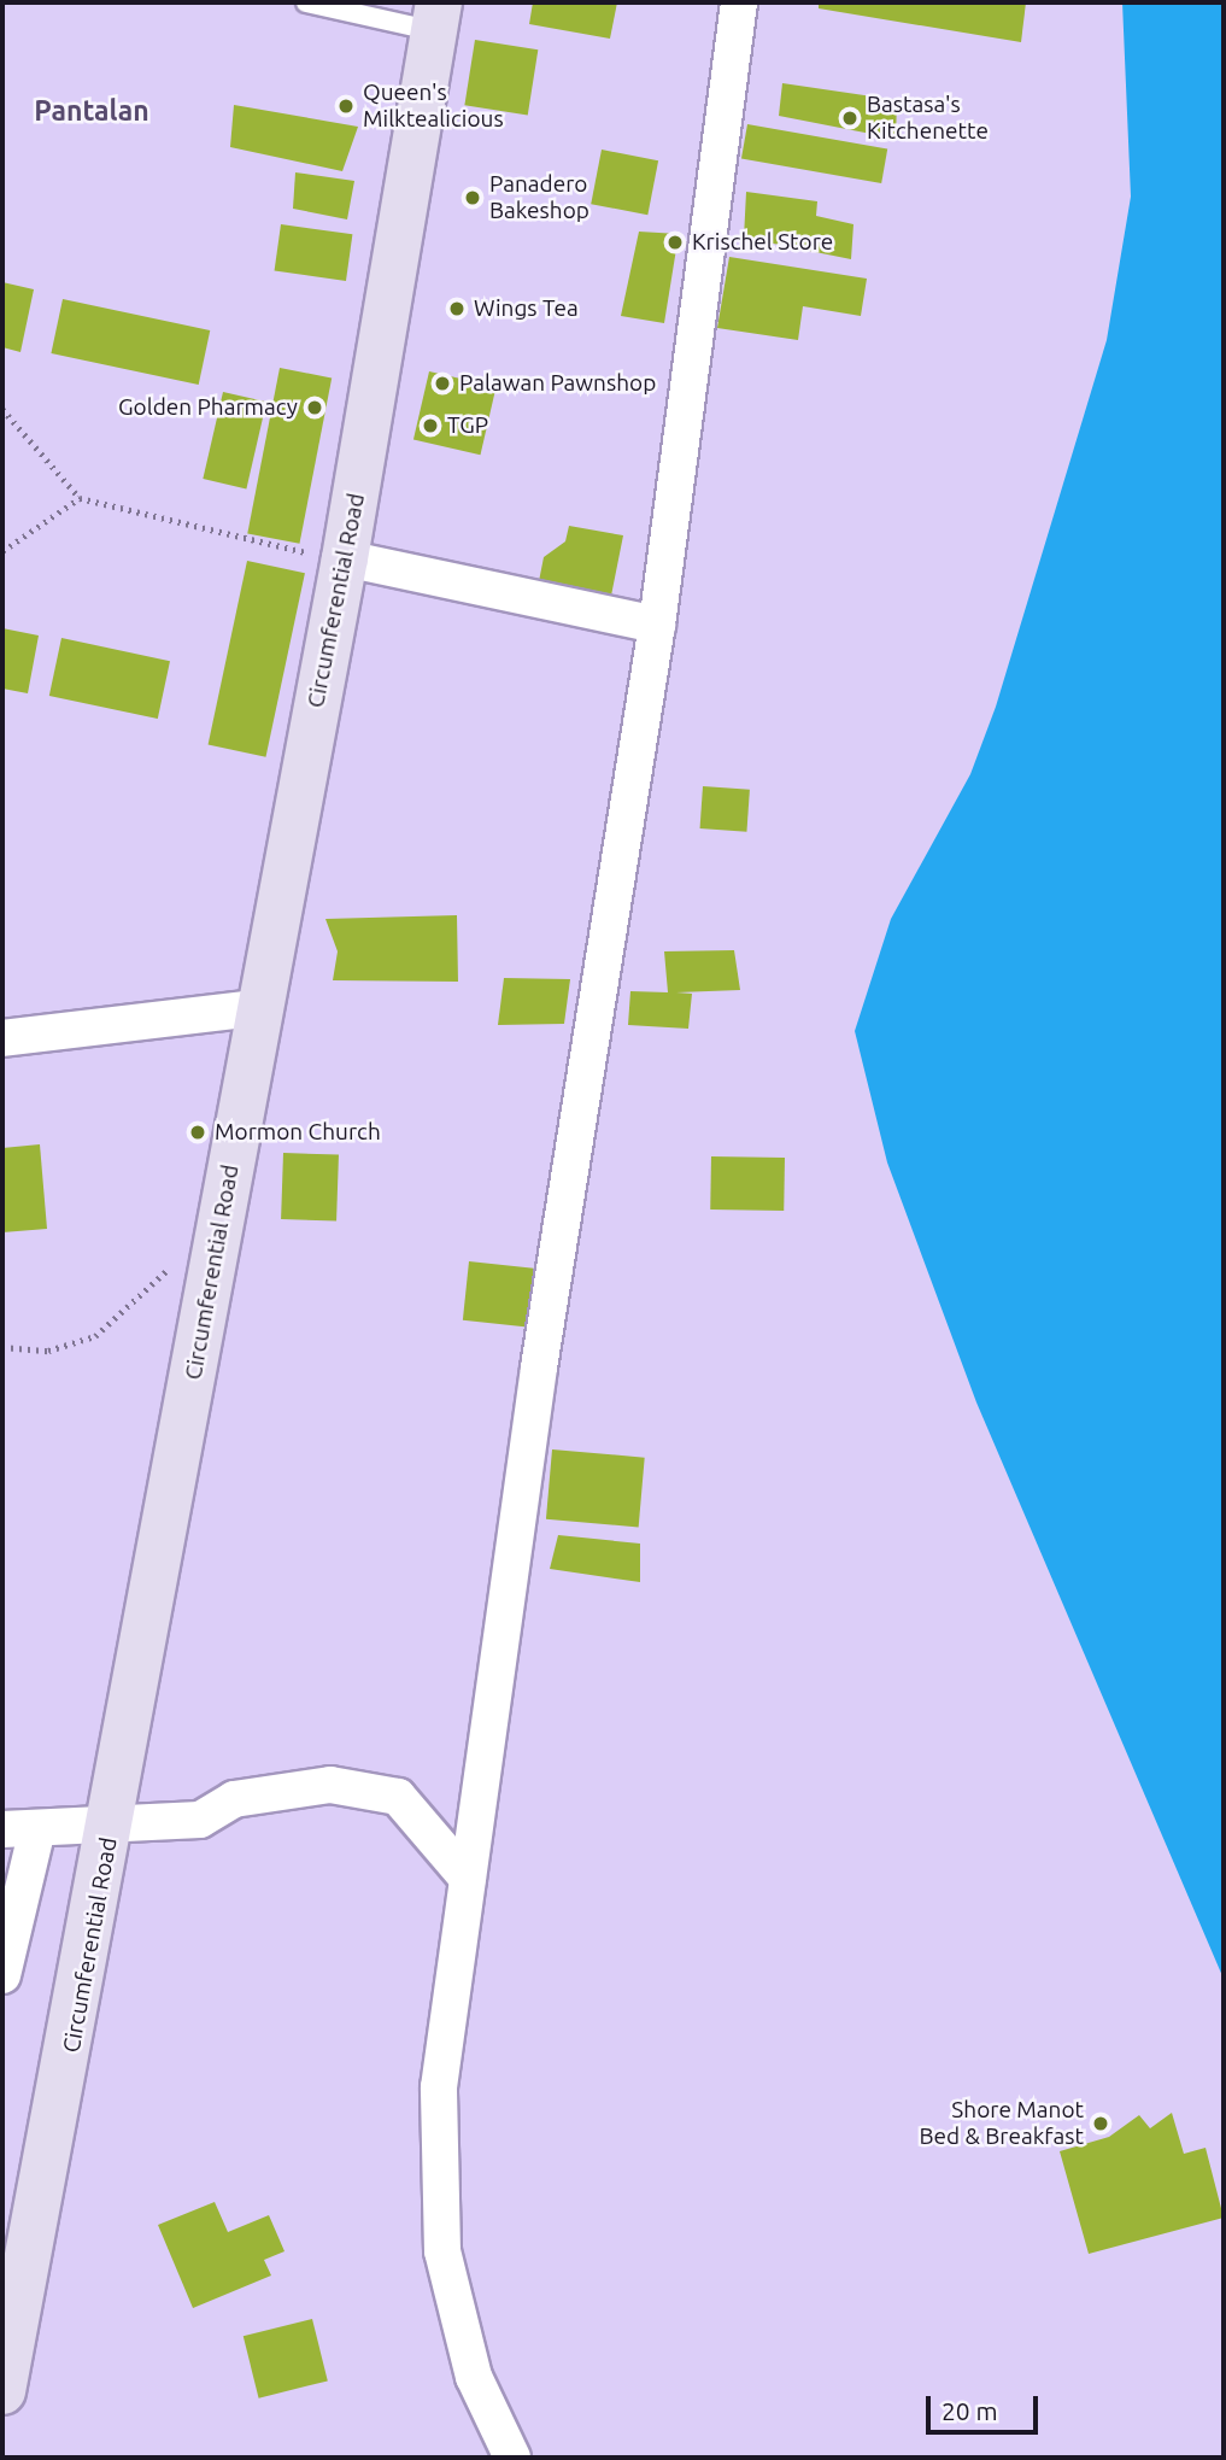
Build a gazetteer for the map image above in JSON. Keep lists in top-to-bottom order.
{
  "streets": {
    "main road": ["Circumferential Road"]
  },
  "districts": ["Pantalan"],
  "places": [
    "Queen's Milktealicious",
    "Bastasa's Kitchenette",
    "Panadero Bakeshop",
    "Krischel Store",
    "Wings Tea",
    "Palawan Pawnshop",
    "Golden Pharmacy",
    "TGP",
    "Mormon Church",
    "Shore Manot Bed & Breakfast"
  ],
  "scale_bar": "20 m"
}
